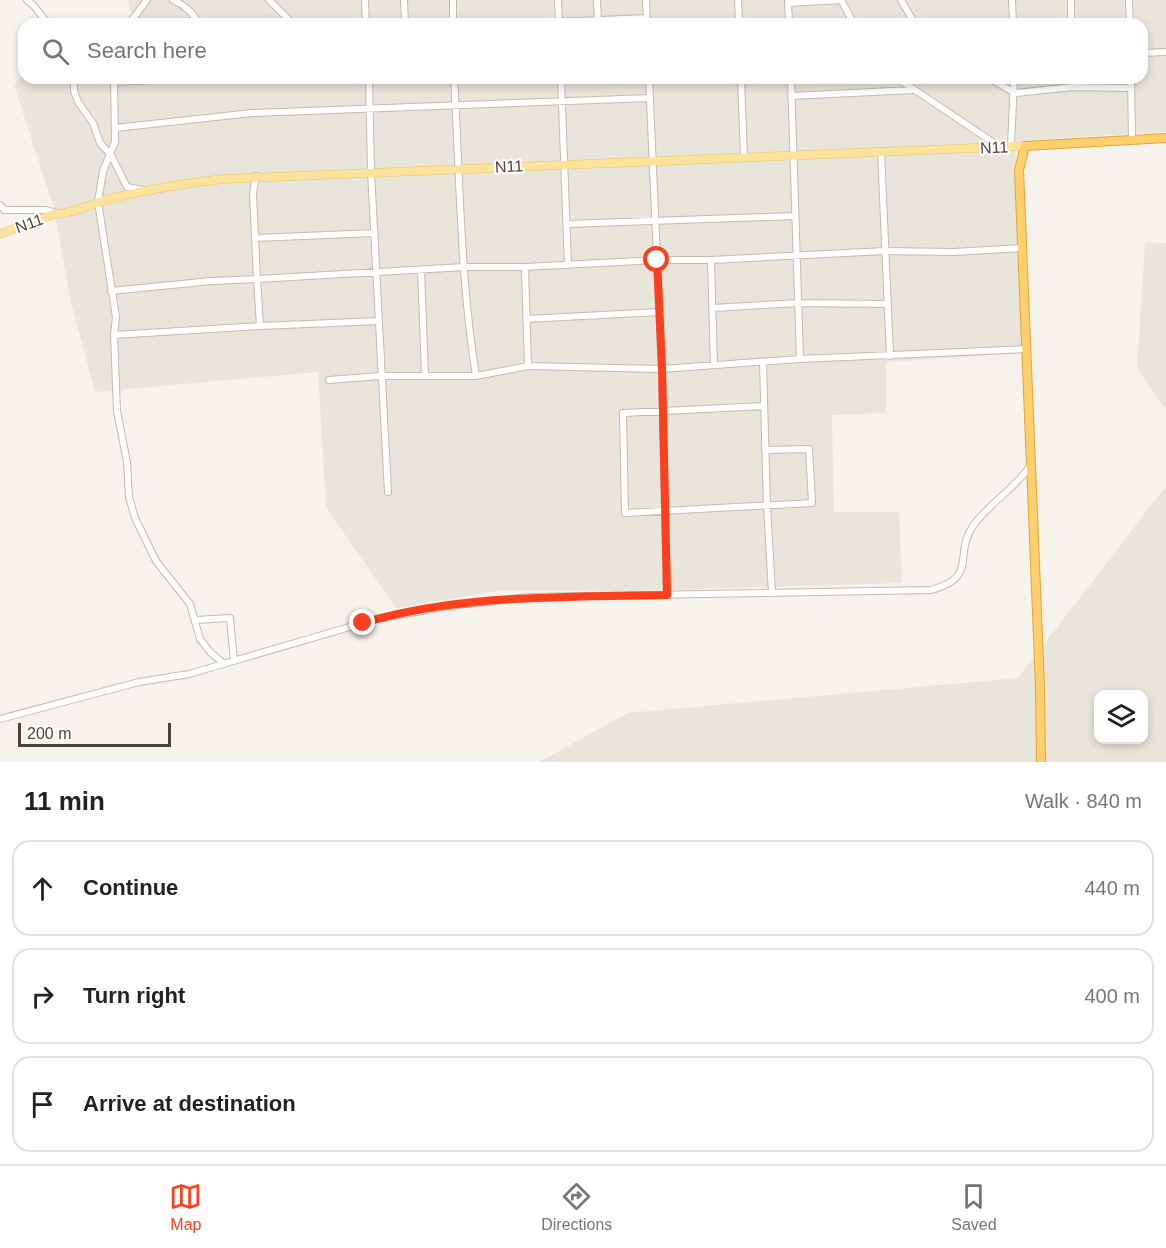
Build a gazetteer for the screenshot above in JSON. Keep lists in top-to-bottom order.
{
  "streets": {
    "main road": ["N11"]
  },
  "scale_bar": "200 m",
  "page": {
    "search": "Search here",
    "scale": "200 m",
    "heading": ["11 min", "Walk · 840 m"],
    "list": [
      ["Continue", "440 m"],
      ["Turn right", "400 m"],
      "Arrive at destination"
    ],
    "nav": ["Map", "Directions", "Saved"]
  }
}
